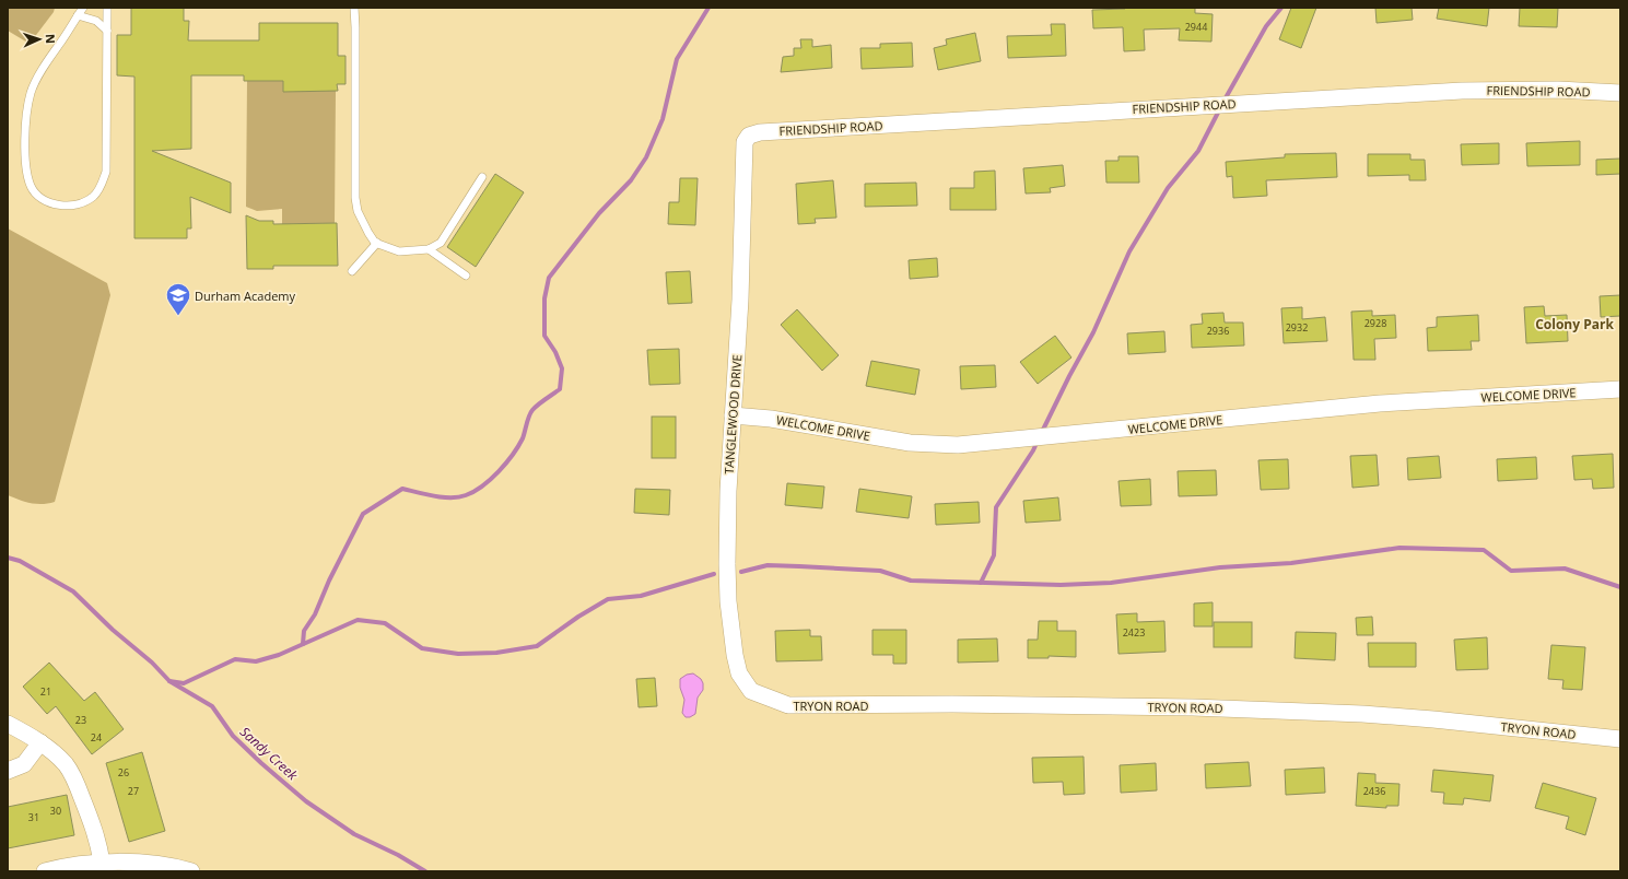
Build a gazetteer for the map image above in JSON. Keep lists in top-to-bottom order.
{
  "streets": {
    "street": [
      "FRIENDSHIP ROAD",
      "WELCOME DRIVE",
      "TANGLEWOOD DRIVE",
      "TRYON ROAD"
    ]
  },
  "crossings": [
    ["FRIENDSHIP ROAD", "TANGLEWOOD DRIVE"],
    ["WELCOME DRIVE", "TANGLEWOOD DRIVE"],
    ["TANGLEWOOD DRIVE", "TRYON ROAD"]
  ],
  "districts": ["Colony Park"],
  "water": ["Sandy Creek"],
  "places": {
    "school or university": ["Durham Academy"]
  },
  "house_numbers": [
    "2944",
    "2928",
    "2932",
    "2936",
    "2423",
    "21",
    "23",
    "24",
    "26",
    "27",
    "2436",
    "30",
    "31"
  ],
  "north": "right"
}
